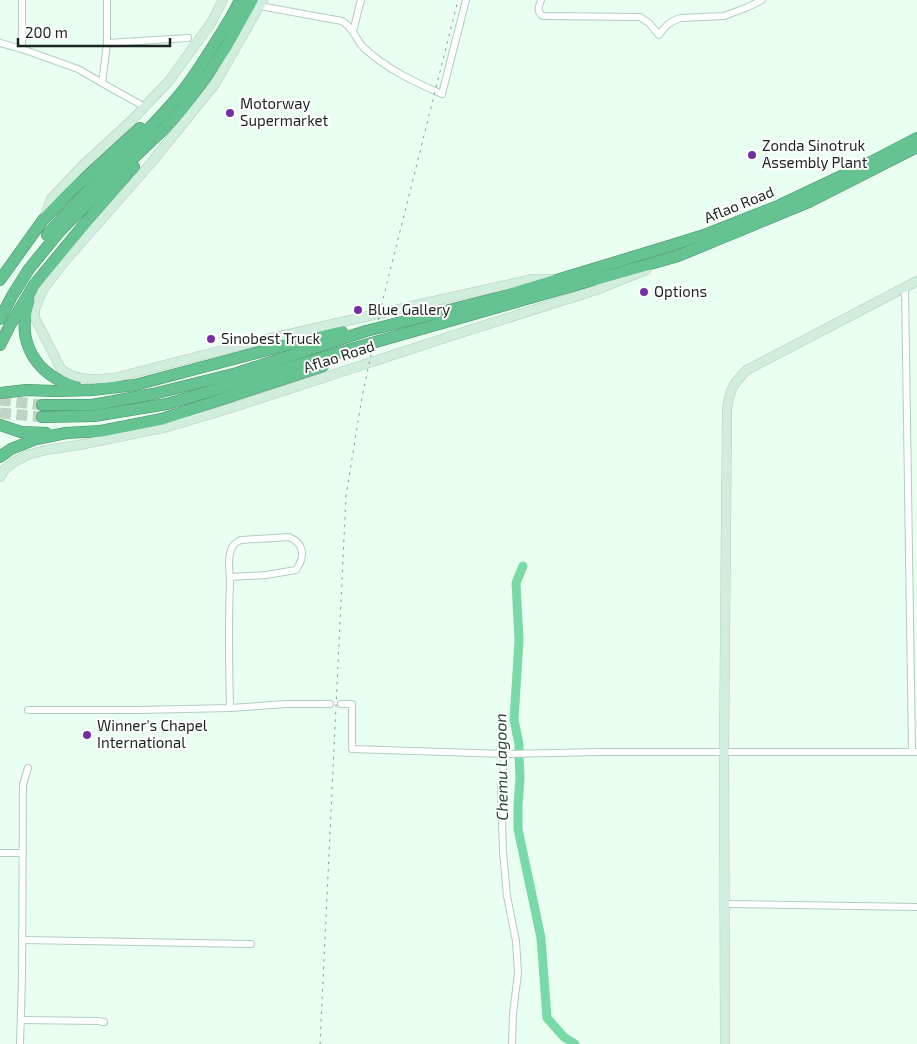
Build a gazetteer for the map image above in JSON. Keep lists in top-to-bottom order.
{
  "streets": {
    "highway": ["Aflao Road"]
  },
  "water": ["Chemu Lagoon"],
  "places": [
    "Motorway Supermarket",
    "Zonda Sinotruk Assembly Plant",
    "Options",
    "Blue Gallery",
    "Sinobest Truck",
    "Winner's Chapel International"
  ],
  "scale_bar": "200 m"
}
